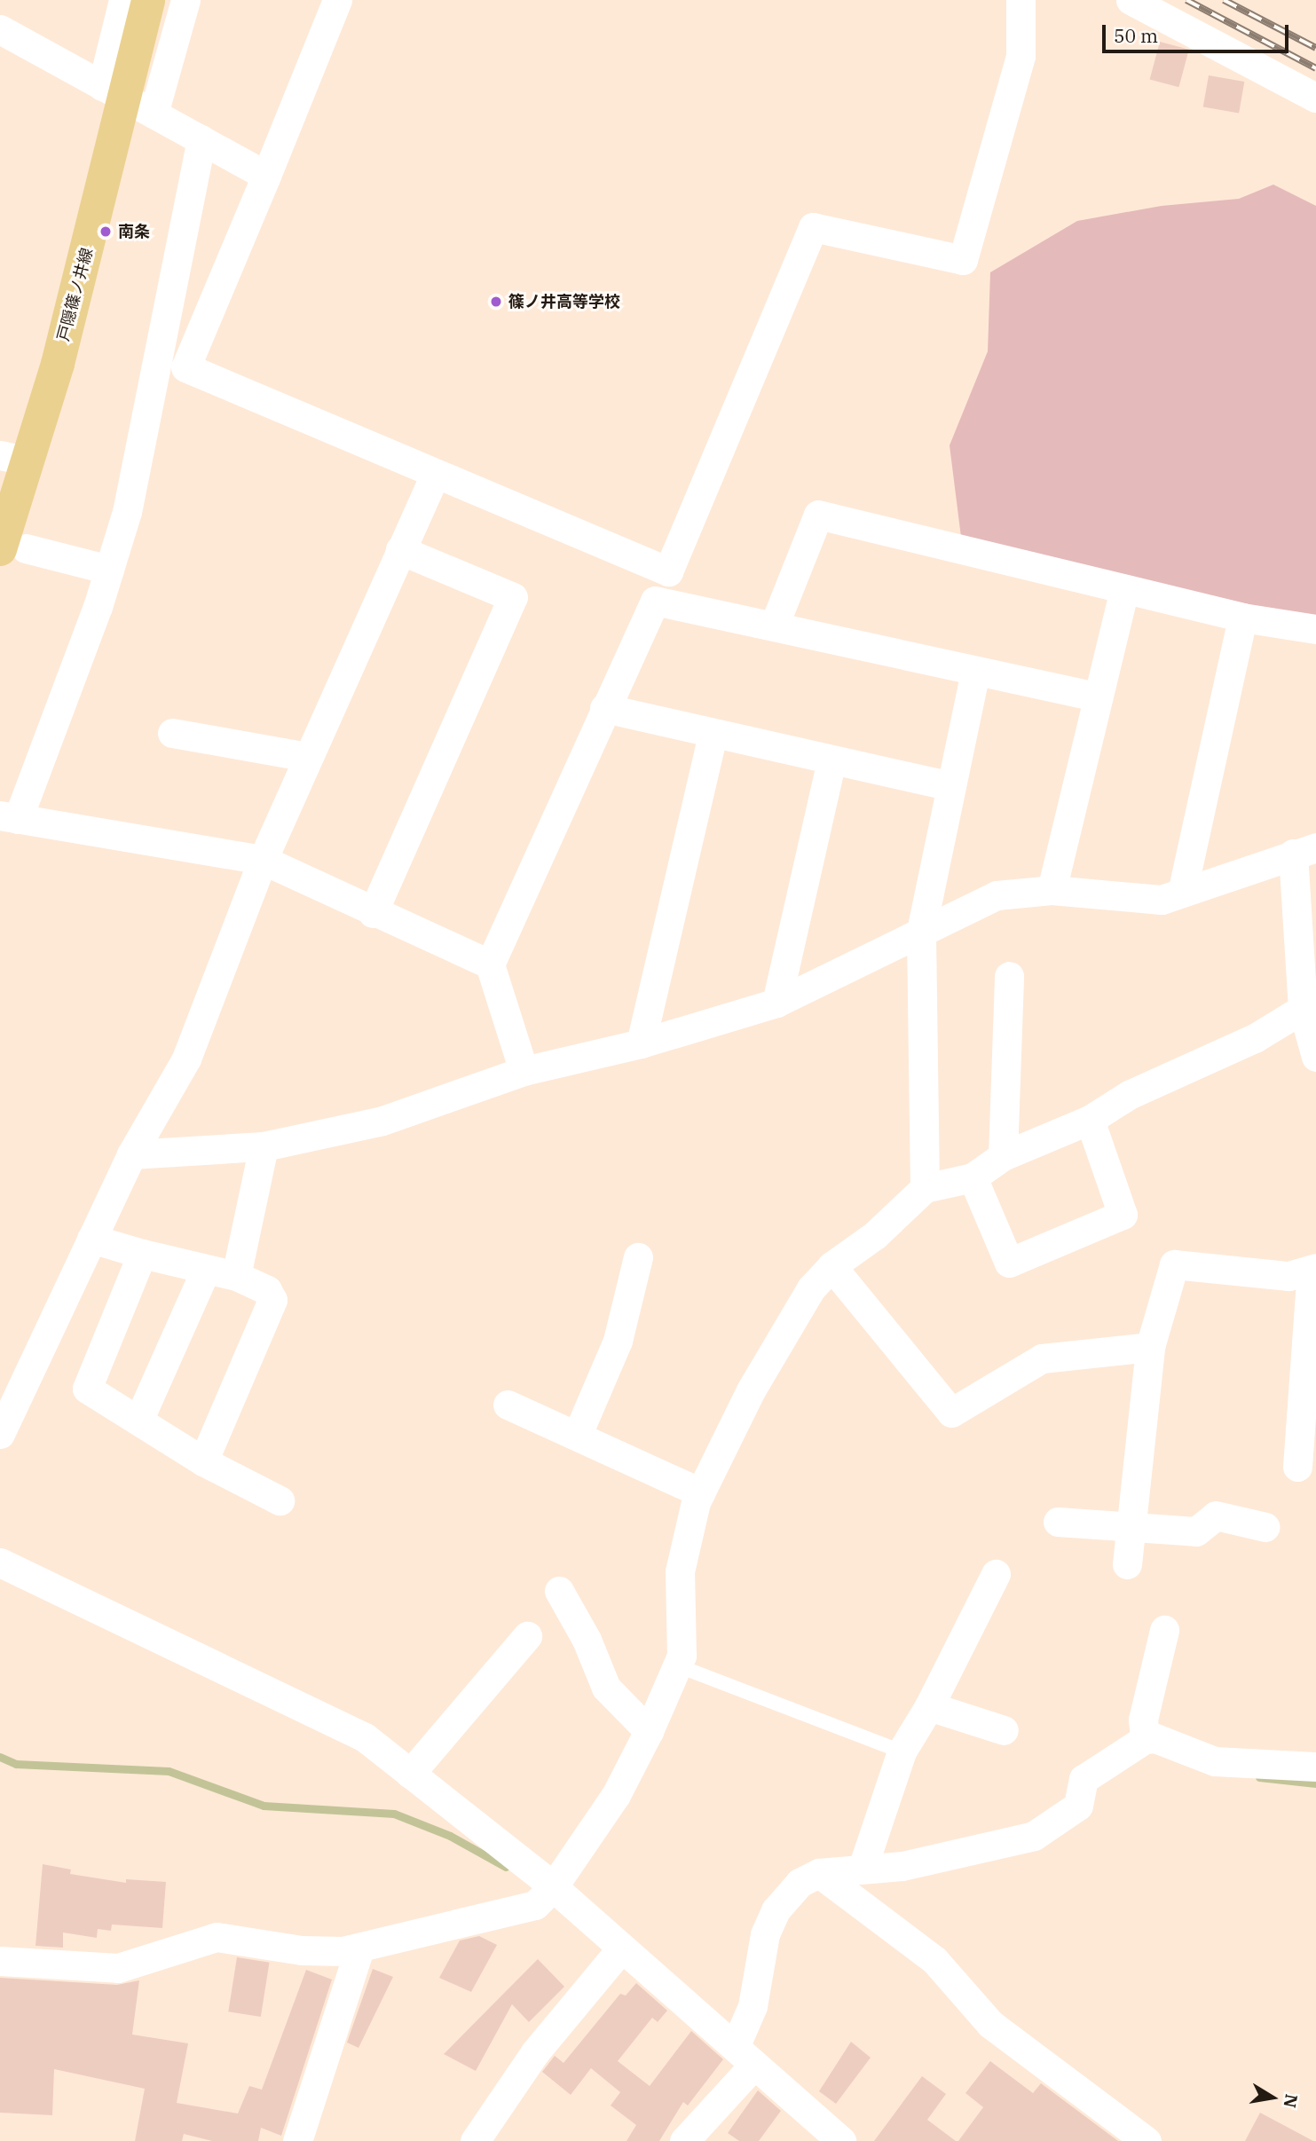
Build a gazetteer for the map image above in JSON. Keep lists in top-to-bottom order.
{
  "streets": {
    "main road": ["戸隠篠ノ井線"]
  },
  "places": ["南条", "篠ノ井高等学校"],
  "scale_bar": "50 m",
  "north": "right"
}
